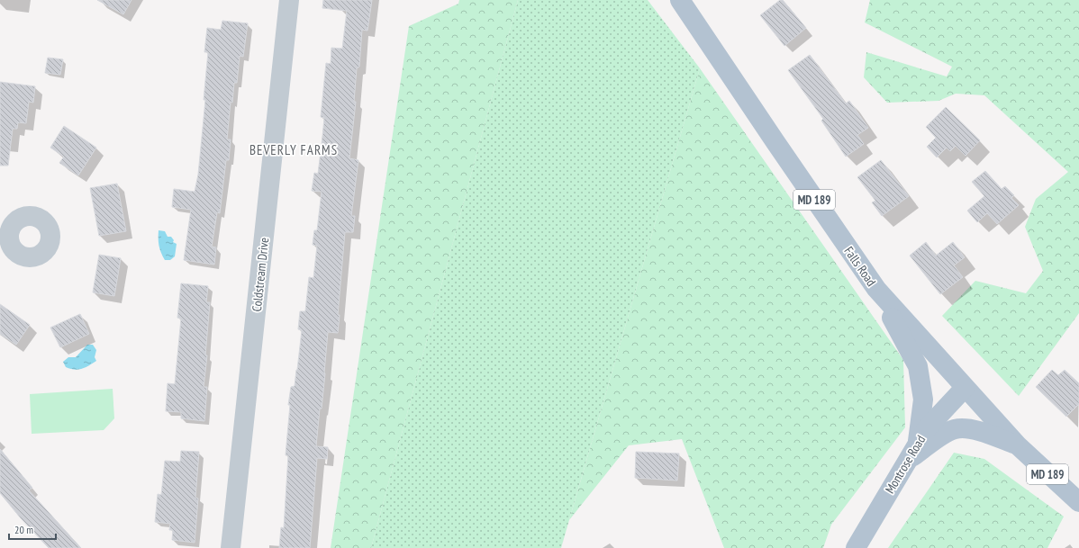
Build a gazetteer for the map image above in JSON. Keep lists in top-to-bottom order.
{
  "streets": {
    "main road": ["MD 189", "Falls Road", "Montrose Road"],
    "street": ["Coldstream Drive"]
  },
  "crossings": [
    ["Falls Road", "Montrose Road"]
  ],
  "districts": ["BEVERLY FARMS"],
  "scale_bar": "20 m"
}
